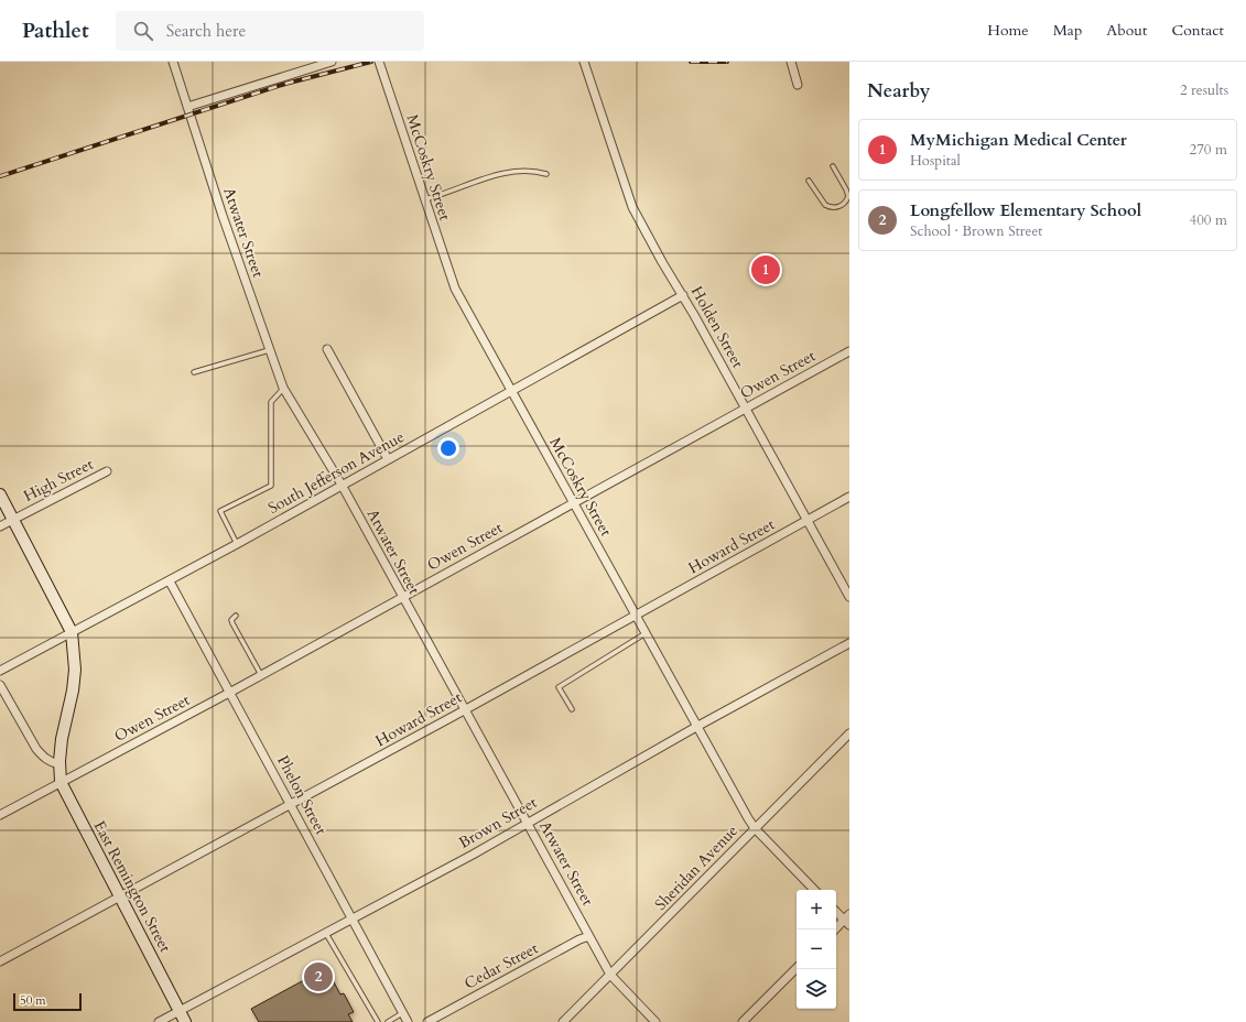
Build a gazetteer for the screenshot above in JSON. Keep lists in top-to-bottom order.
{
  "streets": {
    "main road": ["East Remington Street"],
    "street": [
      "McCoskry Street",
      "Atwater Street",
      "Holden Street",
      "Owen Street",
      "South Jefferson Avenue",
      "High Street",
      "Howard Street",
      "Phelon Street",
      "Brown Street",
      "Sheridan Avenue",
      "Cedar Street"
    ]
  },
  "crossings": [
    ["McCoskry Street", "Owen Street"],
    ["McCoskry Street", "South Jefferson Avenue"],
    ["McCoskry Street", "Howard Street"],
    ["McCoskry Street", "Brown Street"],
    ["McCoskry Street", "Sheridan Avenue"],
    ["Atwater Street", "Owen Street"],
    ["Atwater Street", "South Jefferson Avenue"],
    ["Atwater Street", "Howard Street"],
    ["Atwater Street", "Brown Street"],
    ["Atwater Street", "Sheridan Avenue"],
    ["Atwater Street", "Cedar Street"],
    ["Holden Street", "Owen Street"],
    ["Holden Street", "South Jefferson Avenue"],
    ["Holden Street", "Howard Street"],
    ["Owen Street", "Phelon Street"],
    ["Owen Street", "East Remington Street"],
    ["South Jefferson Avenue", "Phelon Street"],
    ["South Jefferson Avenue", "East Remington Street"],
    ["High Street", "East Remington Street"],
    ["Howard Street", "Phelon Street"],
    ["Howard Street", "East Remington Street"],
    ["Phelon Street", "Brown Street"],
    ["Brown Street", "East Remington Street"]
  ],
  "scale_bar": "50 m",
  "page": {
    "header": "Pathlet",
    "search": "Search here",
    "nav": [
      "Home",
      "Map",
      "About",
      "Contact"
    ],
    "heading": ["Nearby", "2 results"],
    "list": [
      {
        "mark": "1",
        "name": "MyMichigan Medical Center",
        "note": "Hospital",
        "value": "270 m"
      },
      {
        "mark": "2",
        "name": "Longfellow Elementary School",
        "note": "School · Brown Street",
        "value": "400 m"
      }
    ],
    "pins": ["1", "2"],
    "map_buttons": ["+", "−"],
    "scale": "50 m"
  }
}
